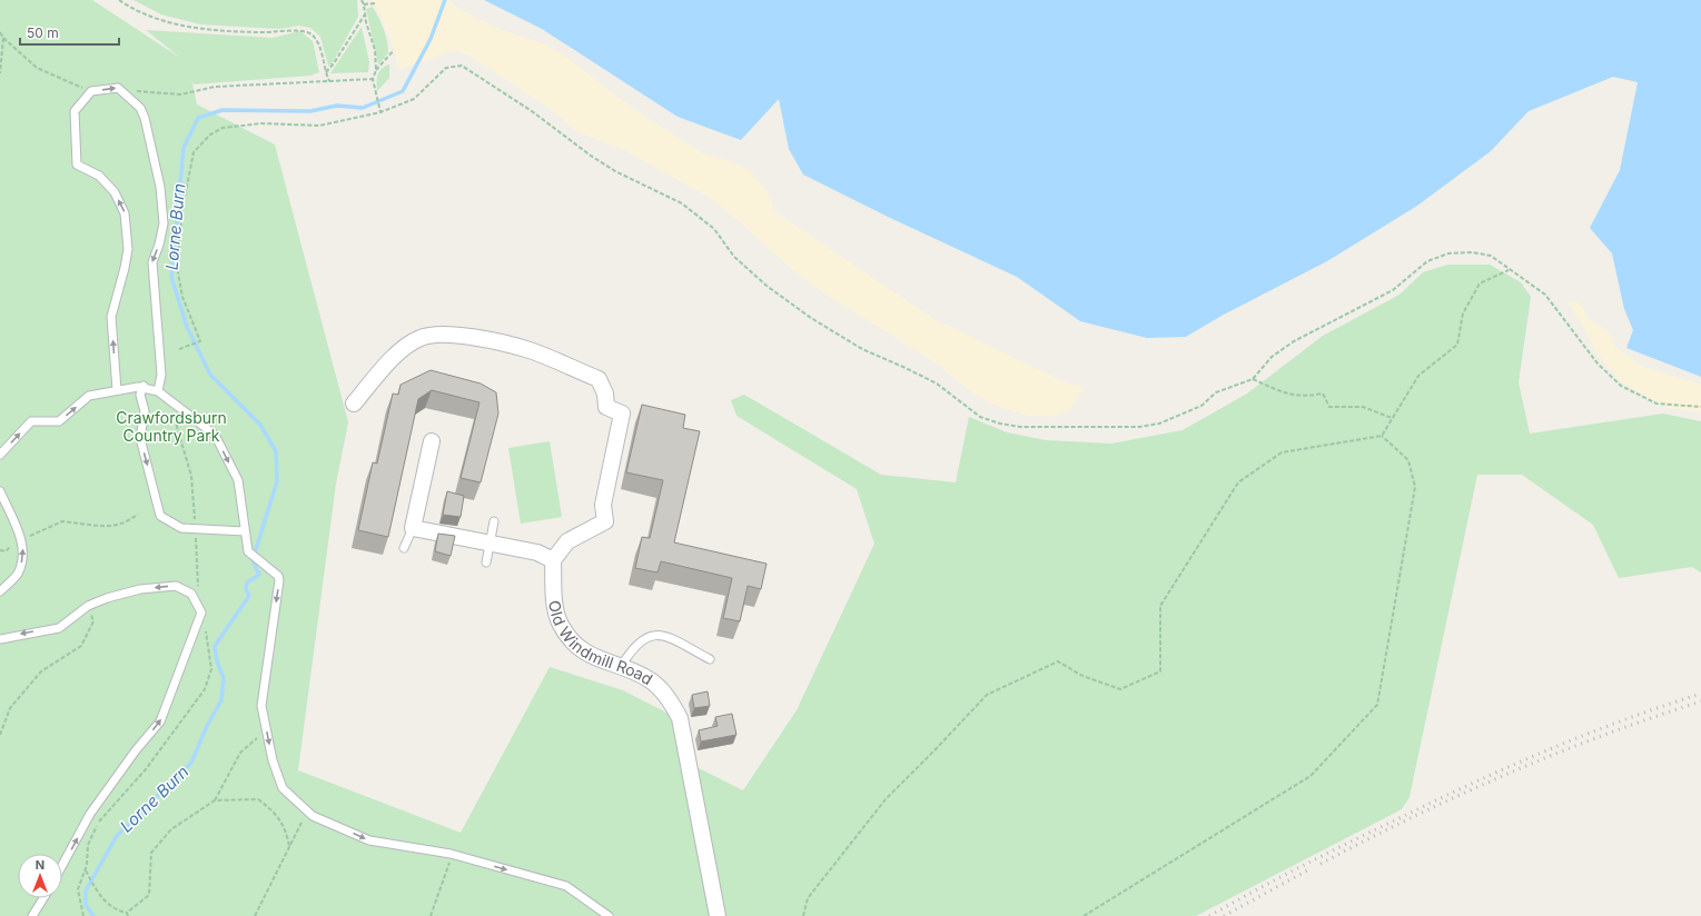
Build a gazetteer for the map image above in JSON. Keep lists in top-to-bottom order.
{
  "streets": {
    "street": ["Old Windmill Road"]
  },
  "water": ["Lorne Burn"],
  "parks": ["Crawfordsburn Country Park"],
  "scale_bar": "50 m",
  "north": "top"
}
